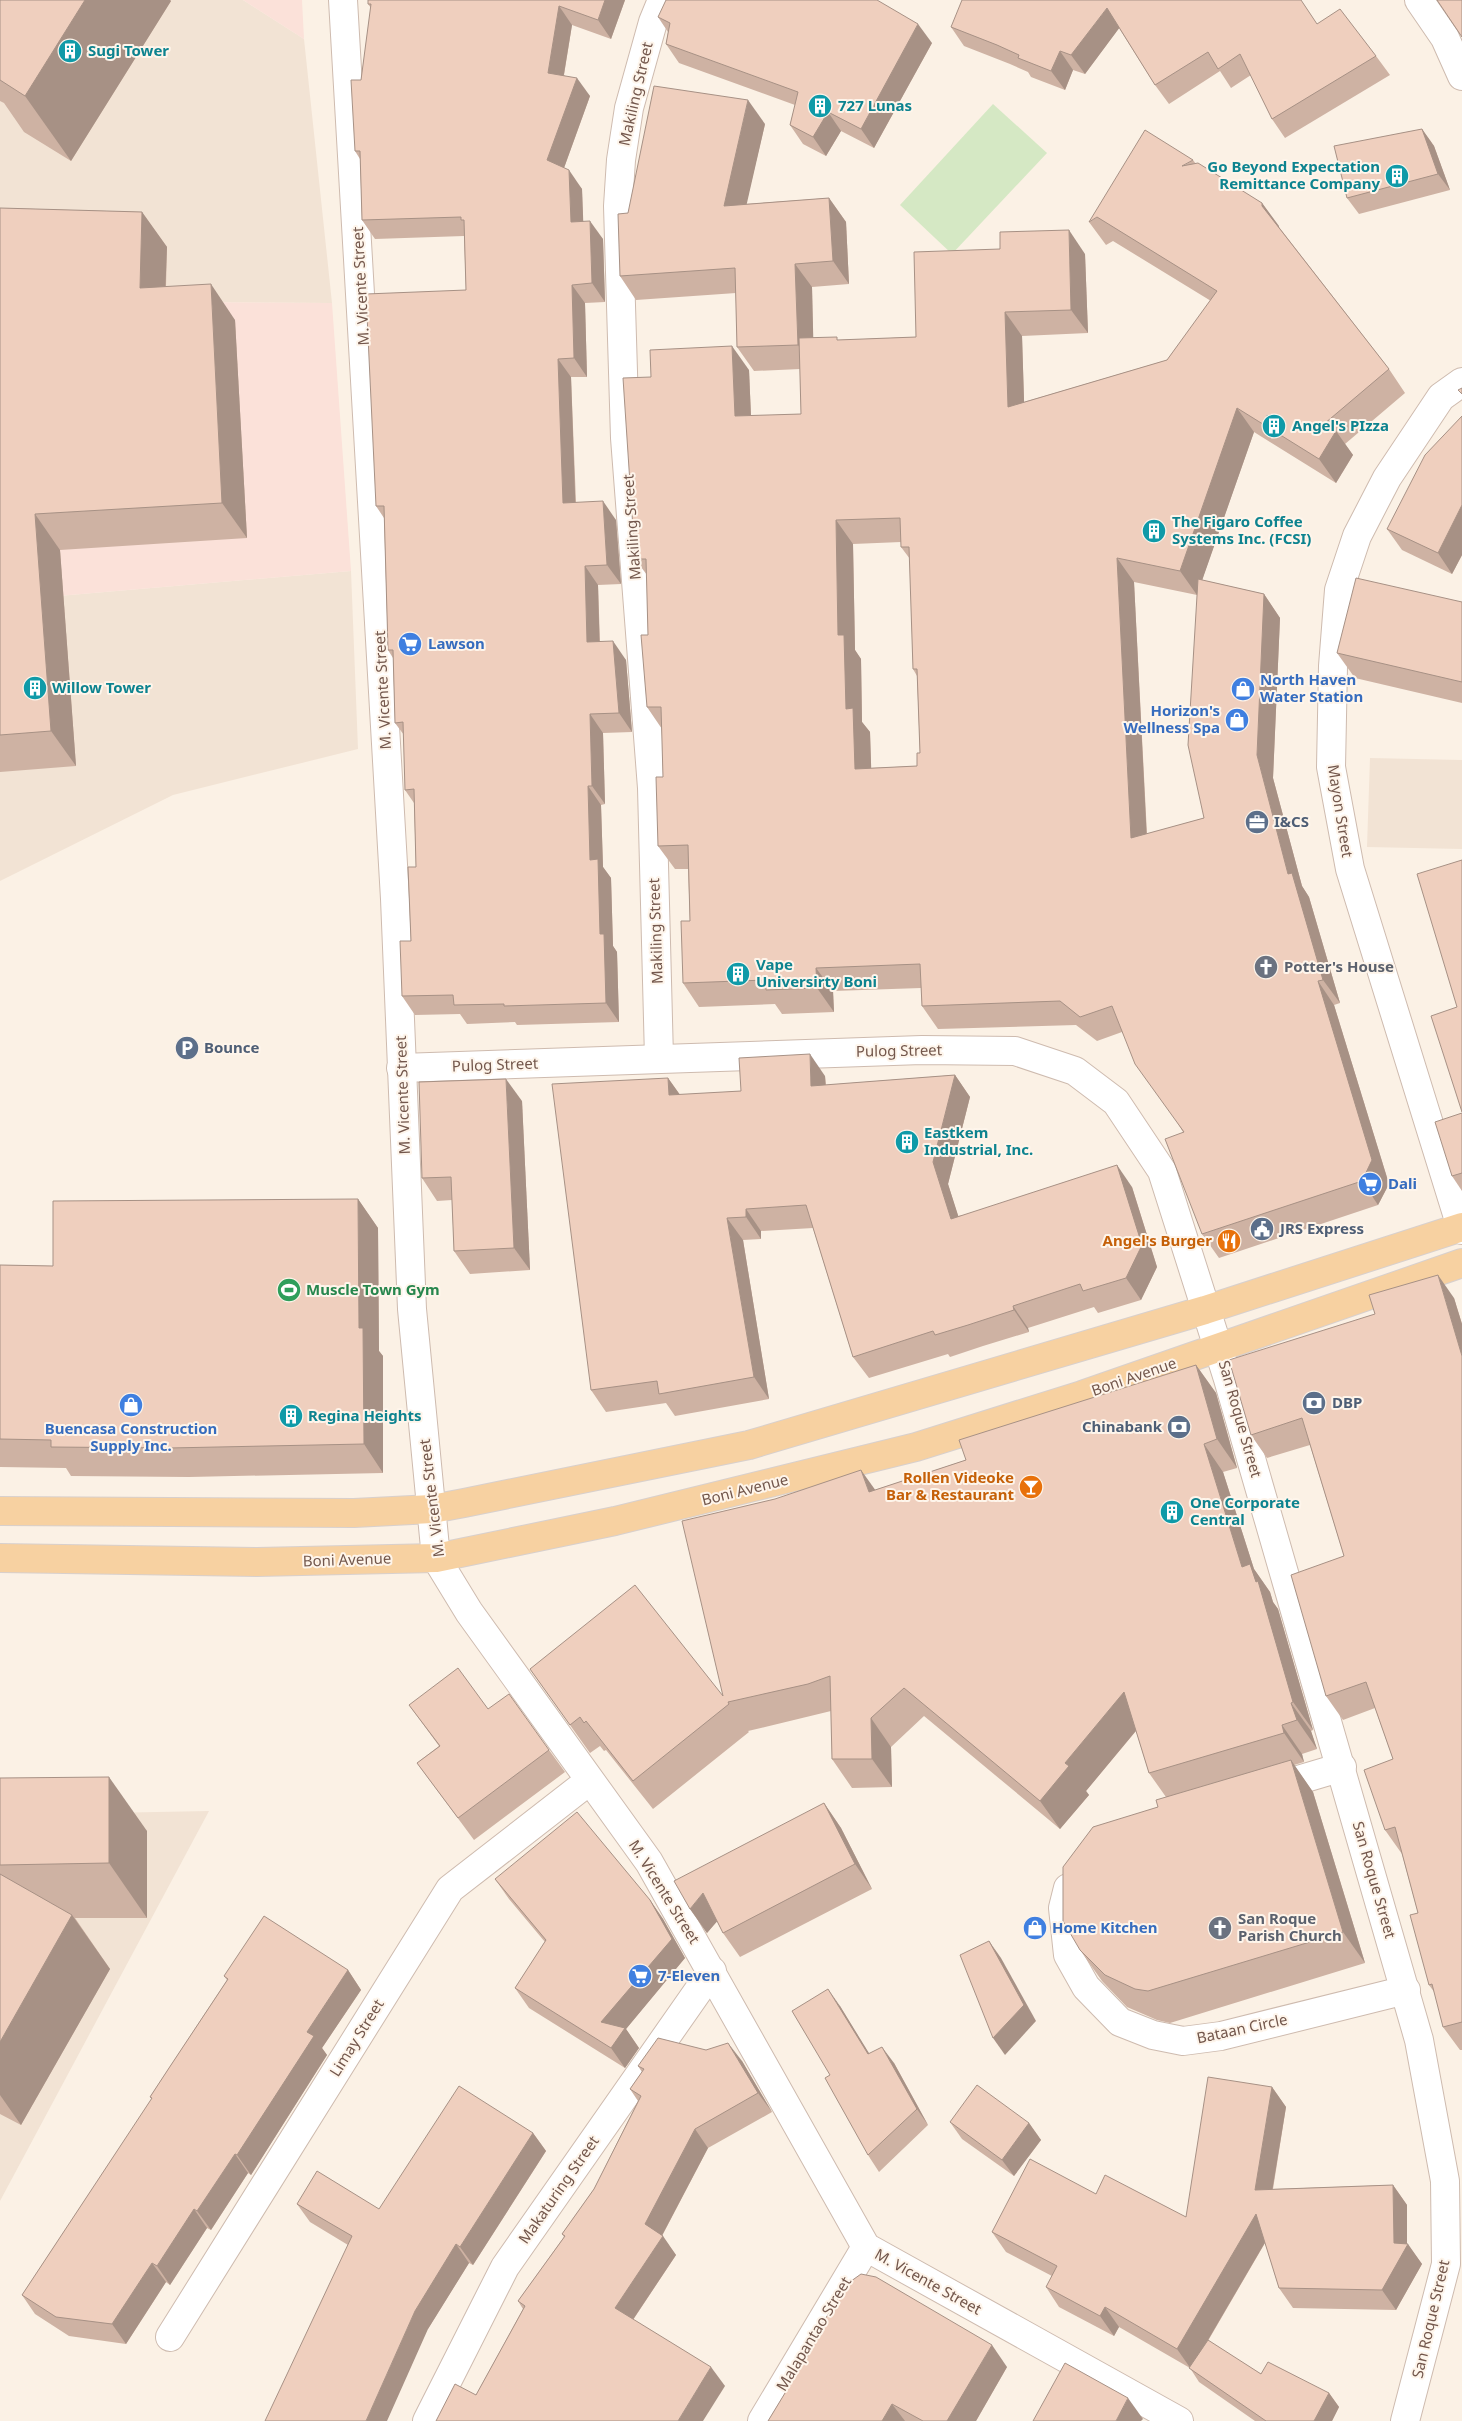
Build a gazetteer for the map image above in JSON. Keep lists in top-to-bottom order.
{
  "streets": {
    "main road": ["Boni Avenue"],
    "street": [
      "Makiling Street",
      "M. Vicente Street",
      "Mayon Street",
      "Pulog Street",
      "San Roque Street",
      "Bataan Circle",
      "Limay Street",
      "Makaturing Street",
      "Malapantao Street"
    ]
  },
  "crossings": [
    ["Makiling Street", "Pulog Street"],
    ["M. Vicente Street", "Pulog Street"],
    ["M. Vicente Street", "Boni Avenue"],
    ["M. Vicente Street", "Limay Street"],
    ["M. Vicente Street", "Makaturing Street"],
    ["M. Vicente Street", "Malapantao Street"],
    ["Pulog Street", "Boni Avenue"],
    ["Pulog Street", "San Roque Street"],
    ["Boni Avenue", "San Roque Street"],
    ["San Roque Street", "Bataan Circle"]
  ],
  "places": {
    "building": [
      "Sugi Tower",
      "727 Lunas",
      "Go Beyond Expectation Remittance Company",
      "Angel's PIzza",
      "The Figaro Coffee Systems Inc. (FCSI)",
      "Willow Tower",
      "Vape Universirty Boni",
      "Eastkem Industrial, Inc.",
      "Regina Heights",
      "One Corporate Central"
    ],
    "supermarket": ["Lawson", "Dali", "7-Eleven"],
    "shop": [
      "North Haven Water Station",
      "Horizon's Wellness Spa",
      "Buencasa Construction Supply Inc.",
      "Home Kitchen"
    ],
    "office": ["I&CS"],
    "church": ["Potter's House", "San Roque Parish Church"],
    "parking": ["Bounce"],
    "public building": ["JRS Express"],
    "restaurant": ["Angel's Burger"],
    "sports": ["Muscle Town Gym"],
    "bank": ["DBP", "Chinabank"],
    "bar": ["Rollen Videoke Bar & Restaurant"]
  }
}
